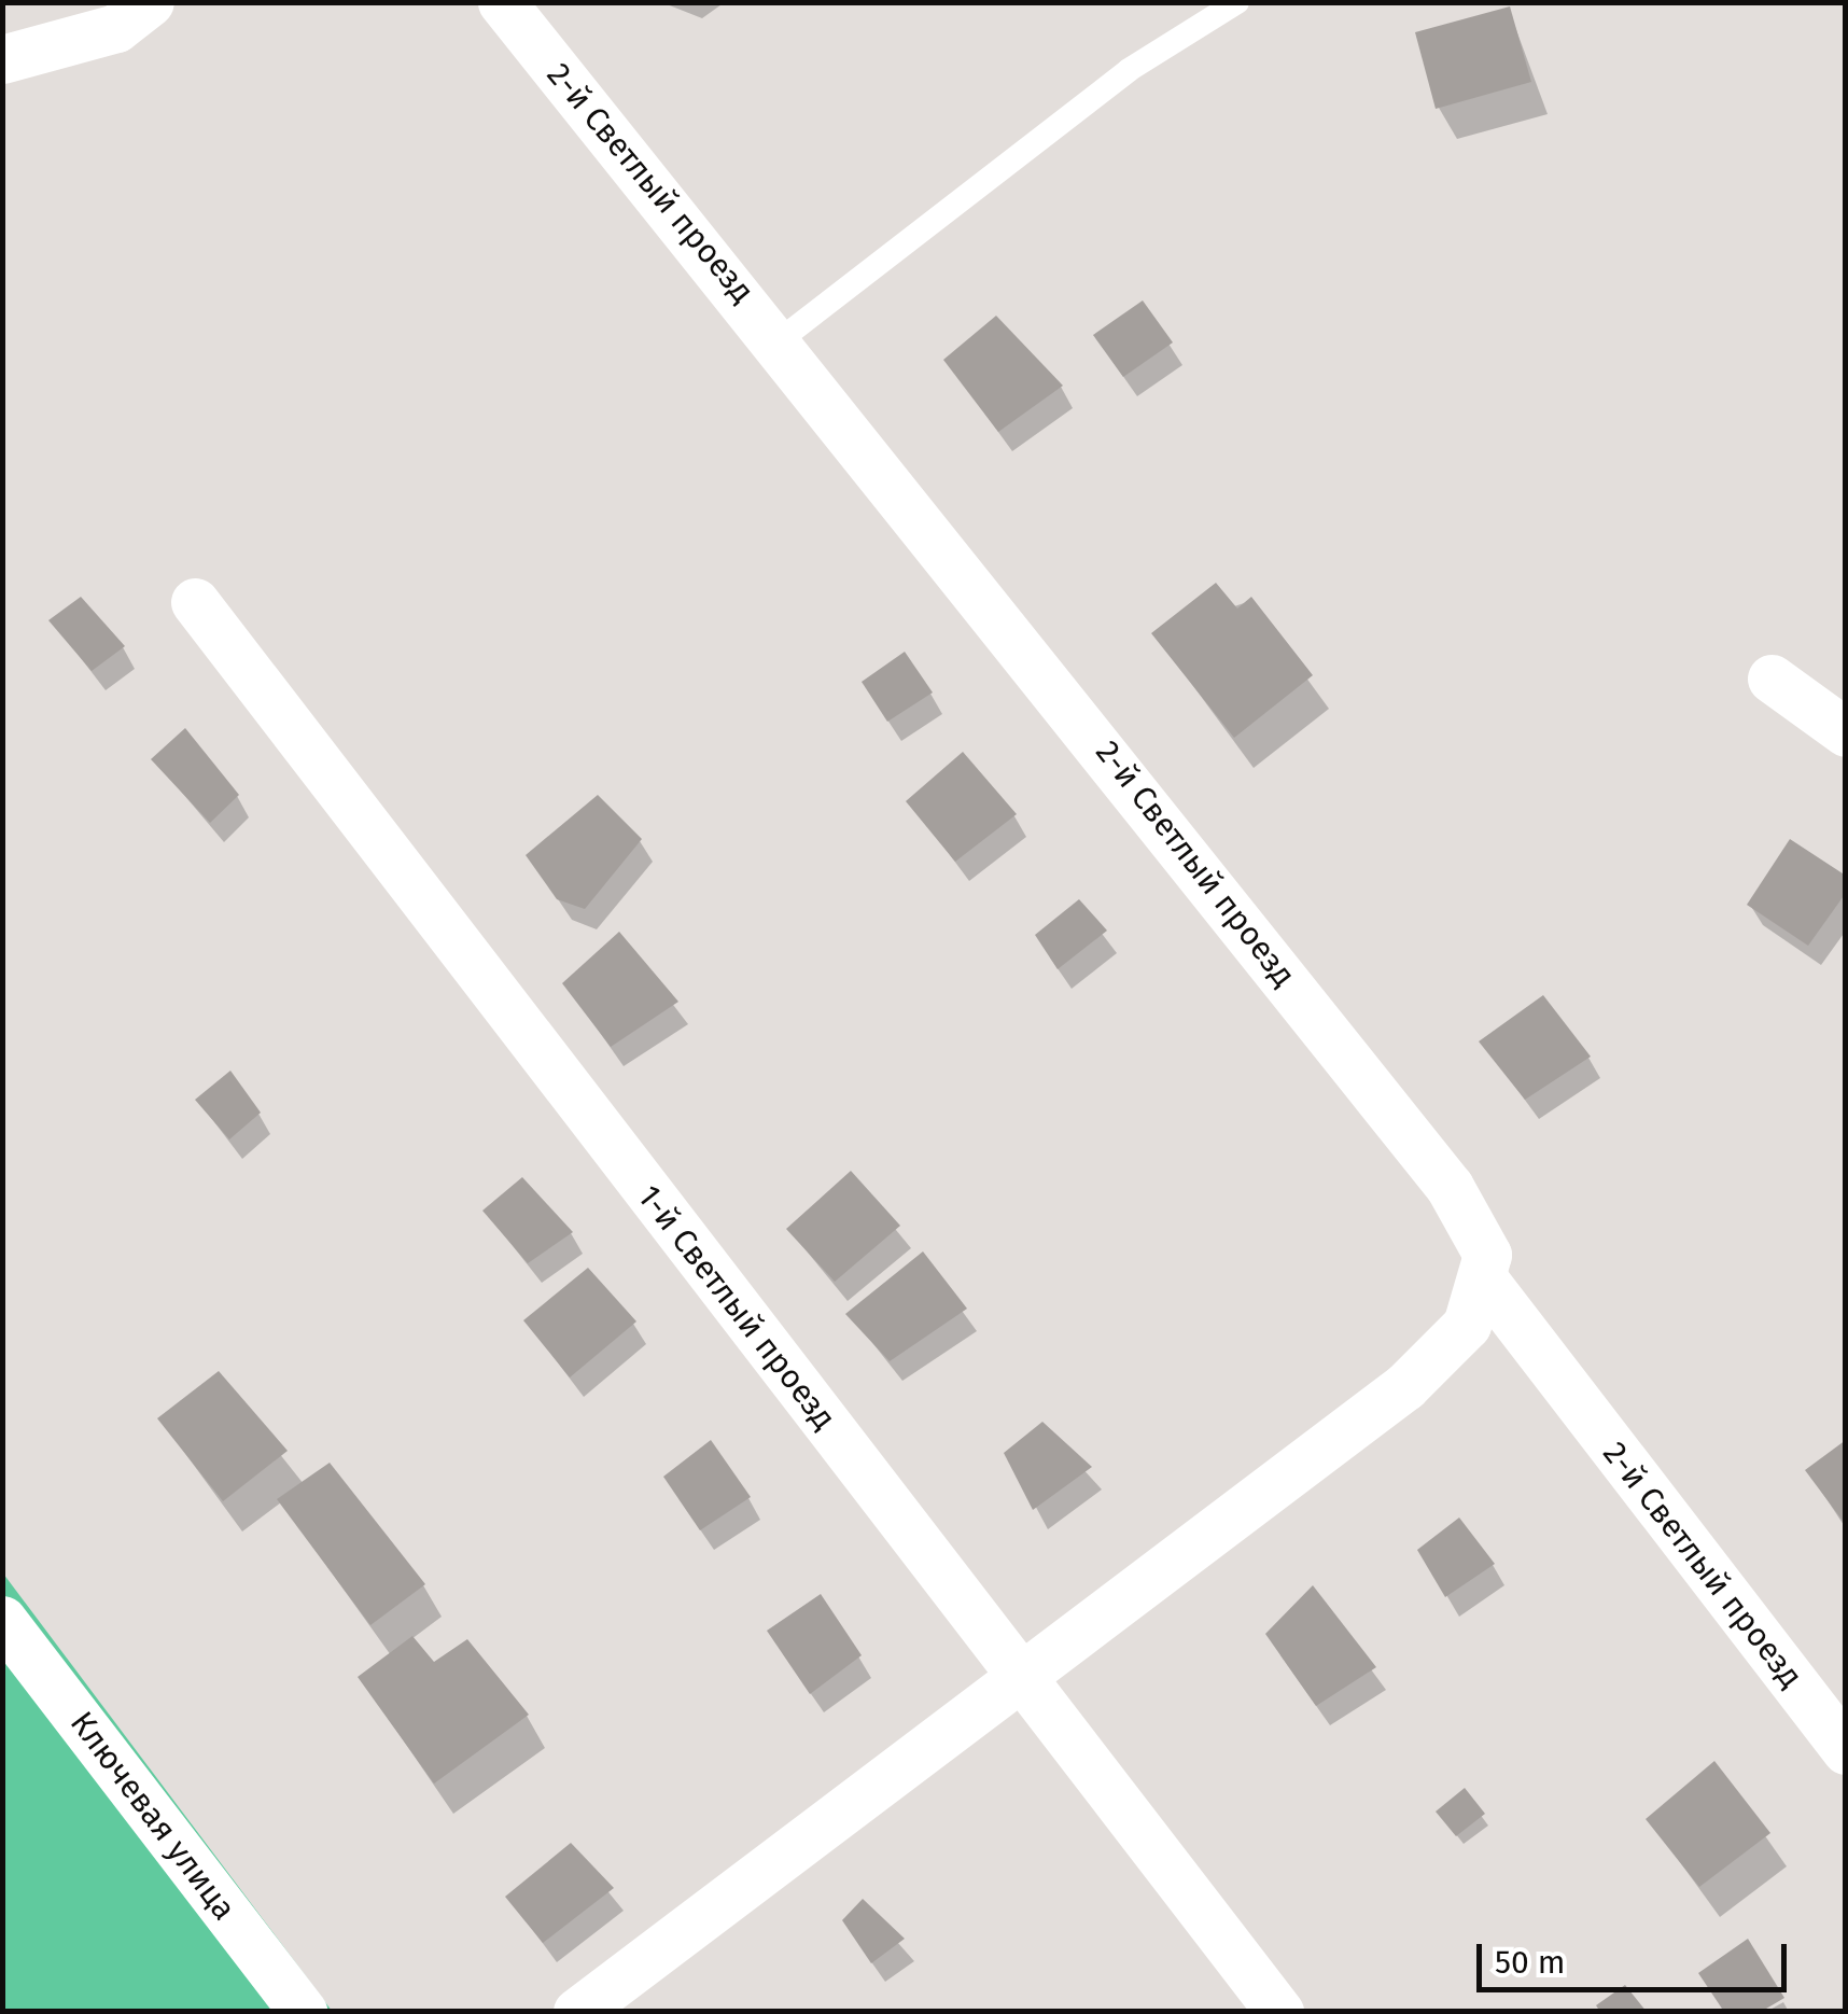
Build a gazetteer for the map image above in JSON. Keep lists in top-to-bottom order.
{
  "streets": {
    "street": ["2-й Светлый проезд", "1-й Светлый проезд", "Ключевая улица"]
  },
  "scale_bar": "50 m"
}
